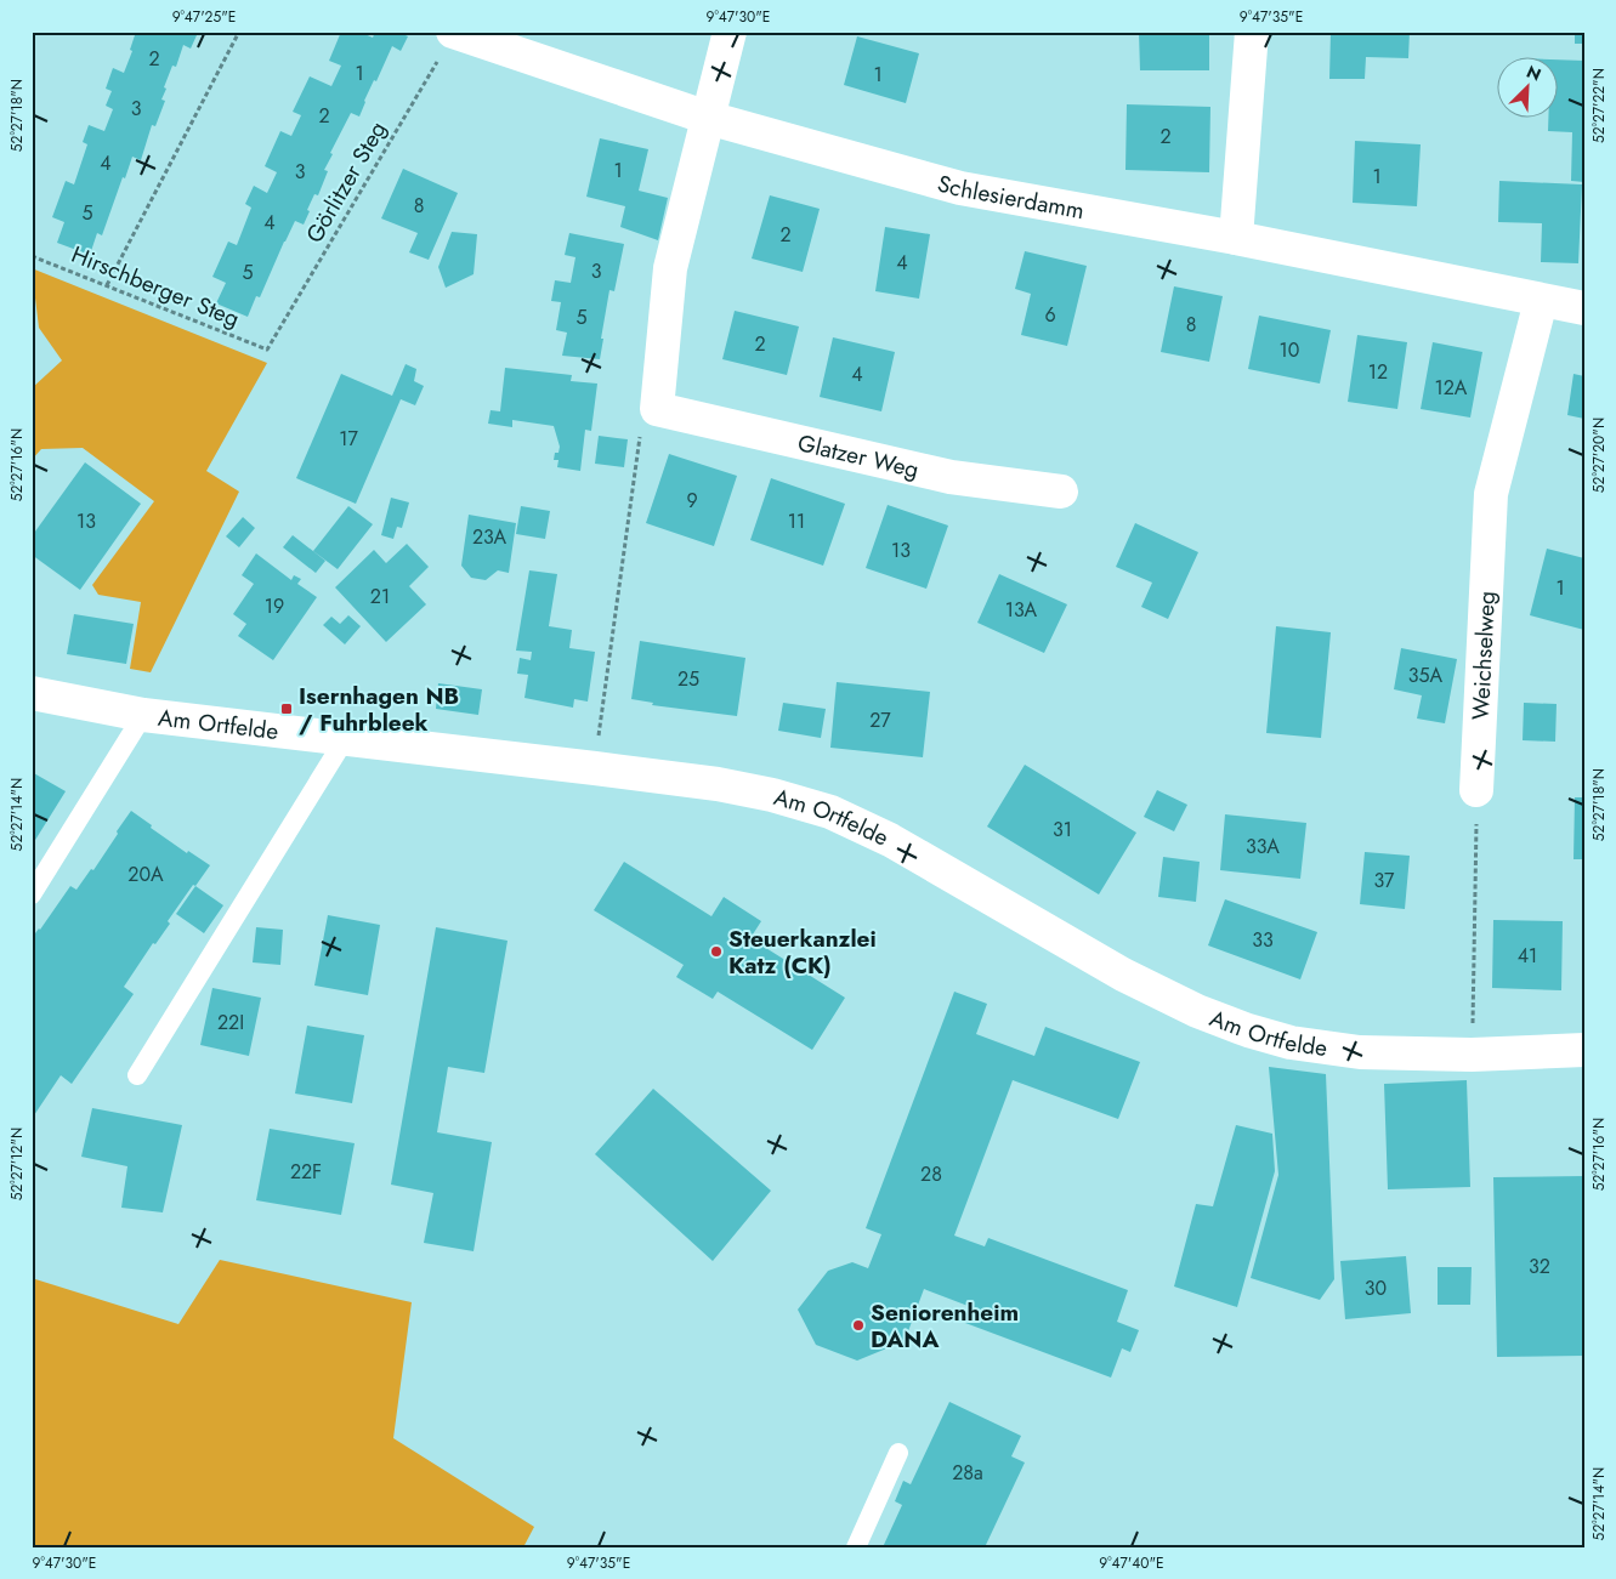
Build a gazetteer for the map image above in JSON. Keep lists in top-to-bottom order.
{
  "streets": {
    "street": [
      "Schlesierdamm",
      "Glatzer Weg",
      "Weichselweg",
      "Am Ortfelde"
    ],
    "path": ["Görlitzer Steg", "Hirschberger Steg"]
  },
  "crossings": [
    ["Görlitzer Steg", "Schlesierdamm"],
    ["Görlitzer Steg", "Hirschberger Steg"],
    ["Schlesierdamm", "Weichselweg"]
  ],
  "places": {
    "transit": ["Isernhagen NB / Fuhrbleek"],
    "other": ["Steuerkanzlei Katz (CK)", "Seniorenheim DANA"]
  },
  "house_numbers": [
    "2",
    "1",
    "1",
    "3",
    "2",
    "2",
    "4",
    "1",
    "3",
    "1",
    "8",
    "5",
    "4",
    "2",
    "4",
    "3",
    "5",
    "6",
    "5",
    "8",
    "2",
    "10",
    "12",
    "4",
    "12A",
    "17",
    "9",
    "13",
    "11",
    "23A",
    "13",
    "1",
    "21",
    "19",
    "13A",
    "35A",
    "25",
    "27",
    "31",
    "33A",
    "20A",
    "37",
    "33",
    "41",
    "22I",
    "22F",
    "28",
    "32",
    "30",
    "28a"
  ],
  "north": "top right",
  "coordinates": [
    "9°47'25\"E",
    "9°47'30\"E",
    "9°47'35\"E",
    "52°27'22\"N",
    "52°27'18\"N",
    "52°27'20\"N",
    "52°27'16\"N",
    "52°27'14\"N",
    "52°27'12\"N",
    "9°47'40\"E"
  ]
}
